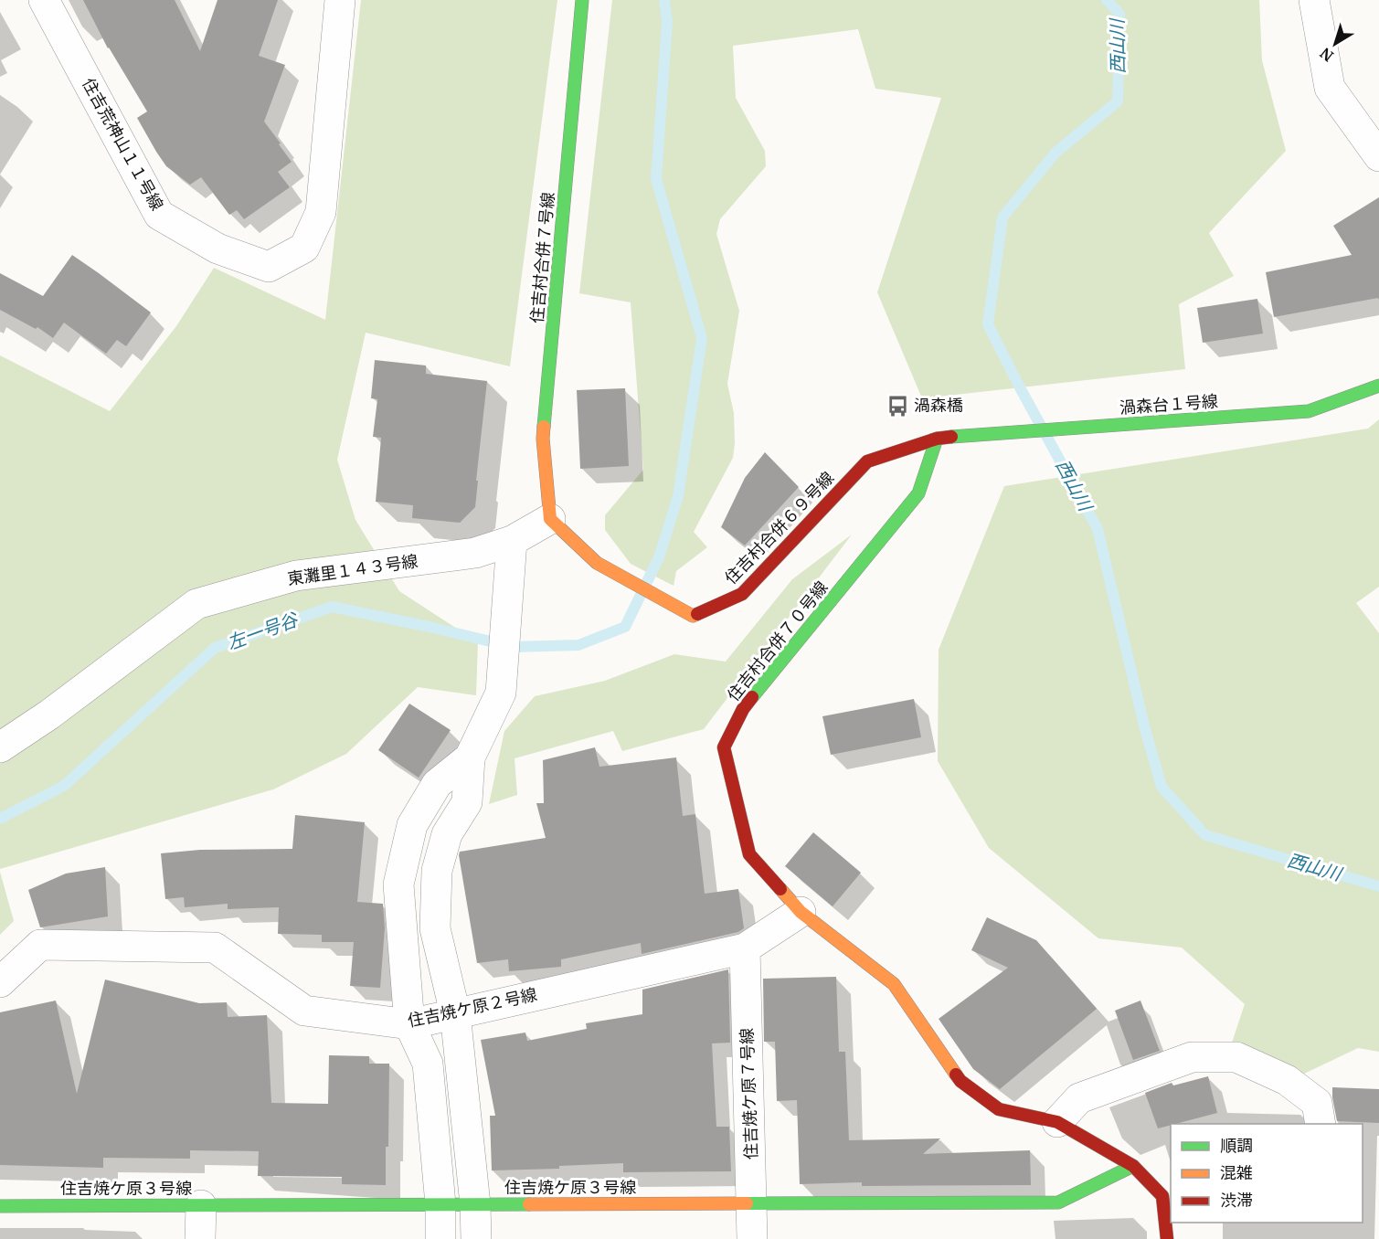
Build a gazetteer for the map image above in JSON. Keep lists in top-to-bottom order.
{
  "streets": {
    "street": [
      "住吉荒神山１１号線",
      "住吉村合併７号線",
      "渦森台１号線",
      "住吉村合併６９号線",
      "東灘里１４３号線",
      "住吉村合併７０号線",
      "住吉焼ケ原２号線",
      "住吉焼ケ原７号線",
      "住吉焼ケ原３号線"
    ]
  },
  "crossings": [
    ["住吉村合併７号線", "住吉村合併６９号線"],
    ["住吉村合併７号線", "東灘里１４３号線"],
    ["渦森台１号線", "住吉村合併６９号線"],
    ["住吉村合併６９号線", "東灘里１４３号線"],
    ["住吉村合併６９号線", "住吉村合併７０号線"],
    ["住吉村合併７０号線", "住吉焼ケ原２号線"],
    ["住吉村合併７０号線", "住吉焼ケ原３号線"],
    ["住吉焼ケ原２号線", "住吉焼ケ原７号線"],
    ["住吉焼ケ原７号線", "住吉焼ケ原３号線"]
  ],
  "water": ["西山川", "左一号谷"],
  "places": {
    "bus stop": ["渦森橋"]
  },
  "legend": ["順調", "混雑", "渋滞"],
  "north": "bottom left"
}
